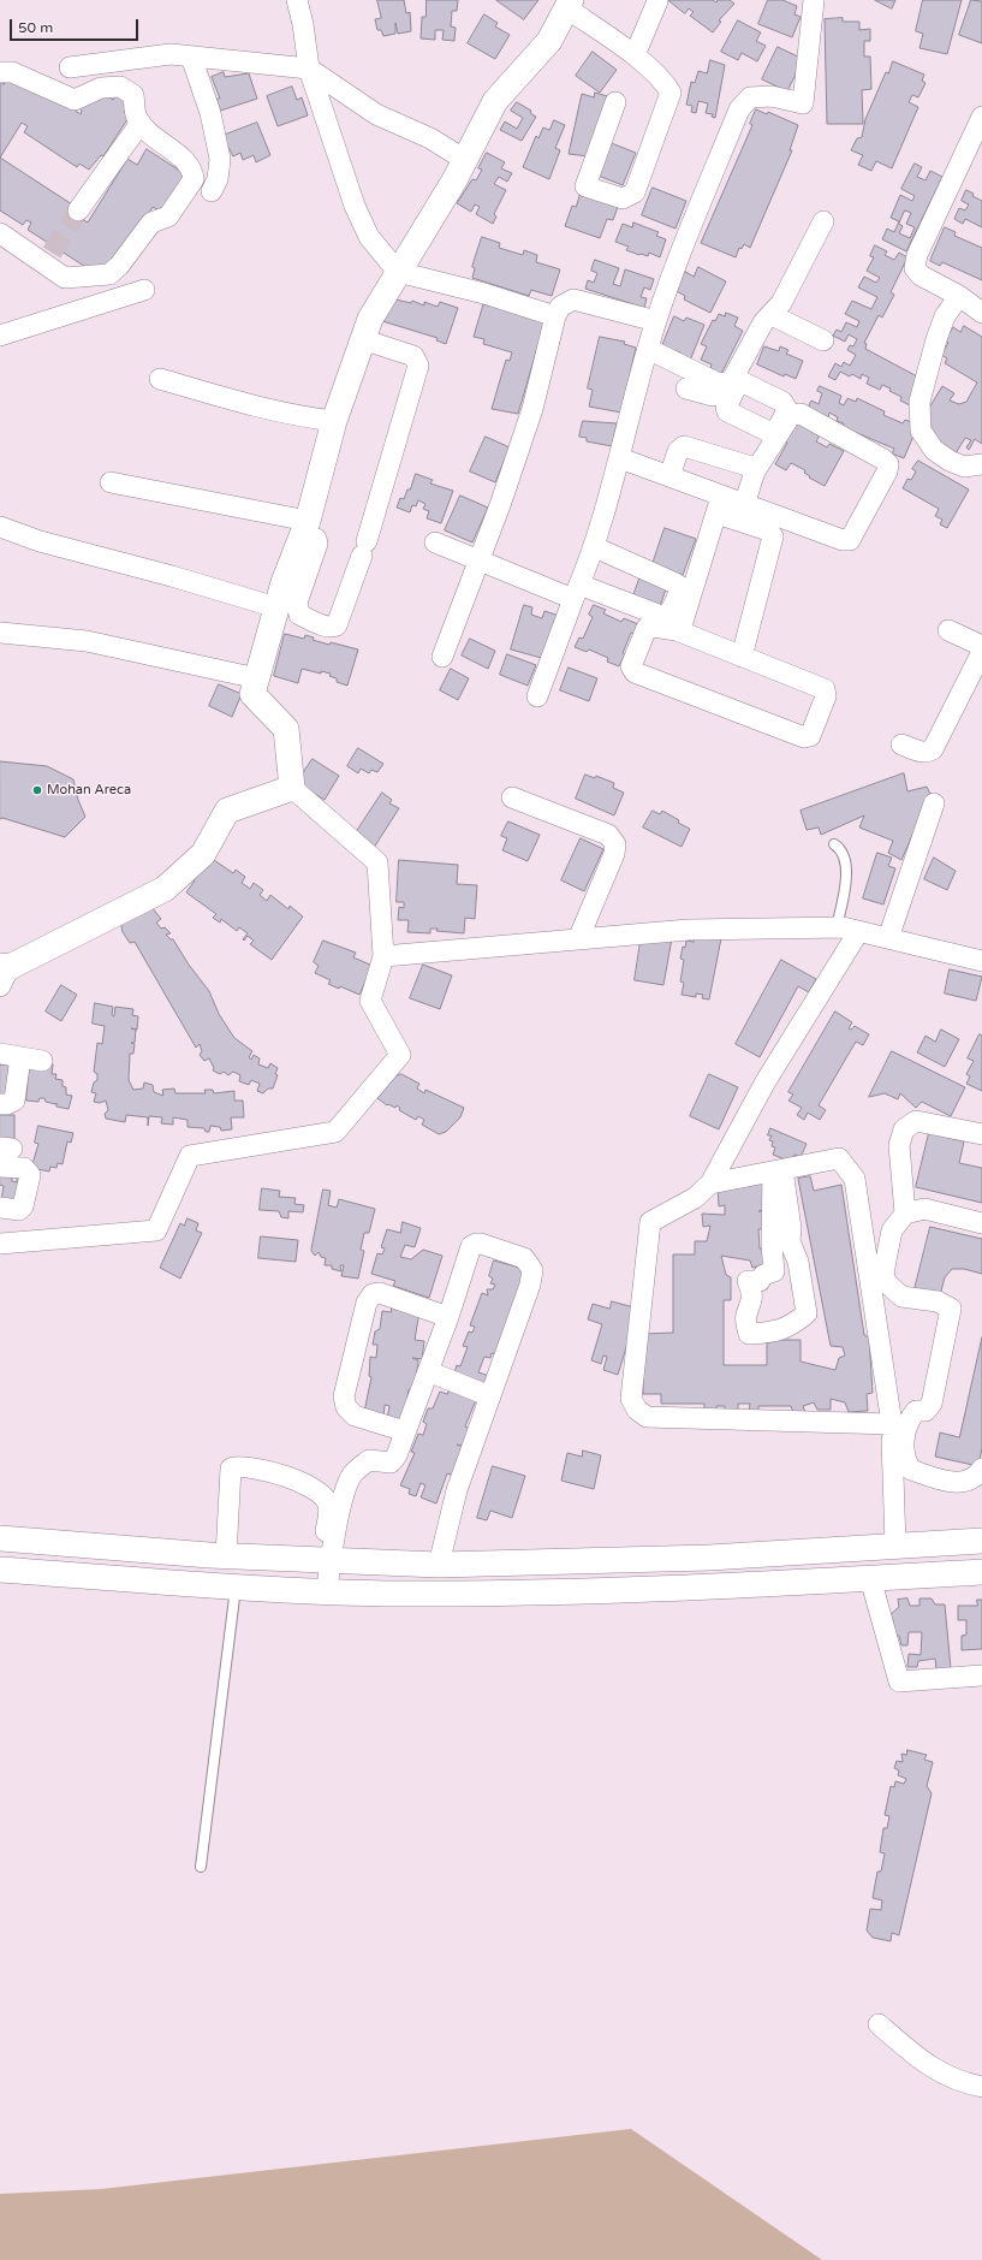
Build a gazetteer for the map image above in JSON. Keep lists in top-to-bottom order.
{
  "places": ["Mohan Areca"],
  "scale_bar": "50 m"
}
